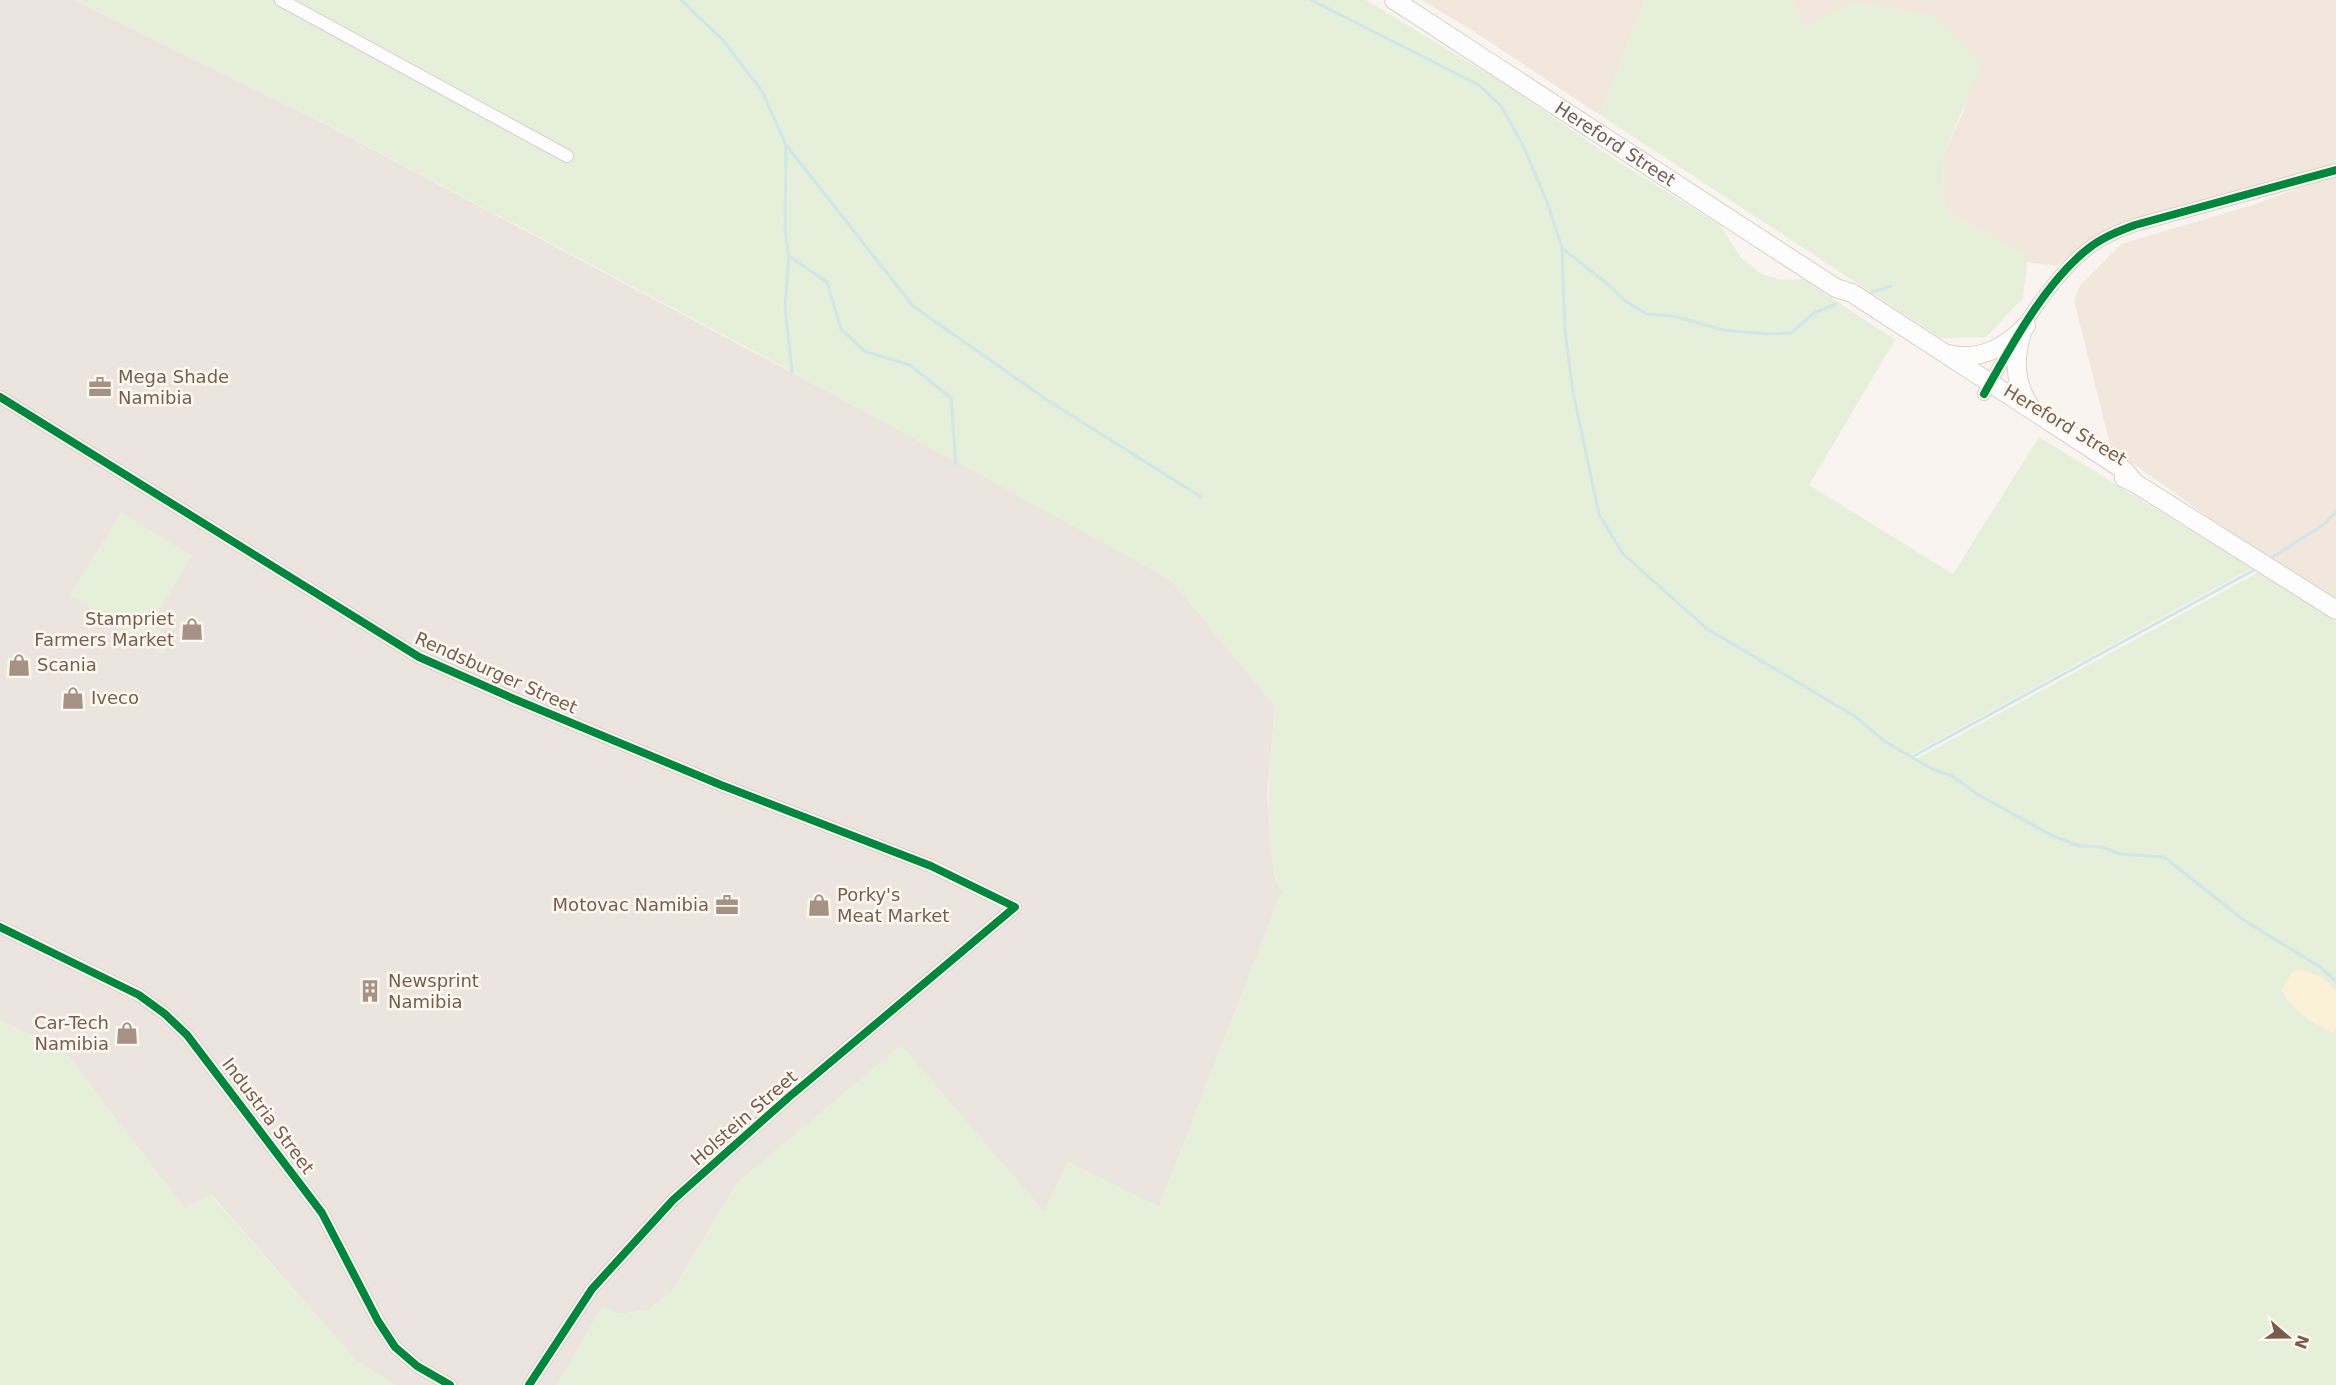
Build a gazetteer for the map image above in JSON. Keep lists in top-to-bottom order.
{
  "streets": {
    "main road": ["Hereford Street"],
    "street": ["Rendsburger Street", "Industria Street", "Holstein Street"]
  },
  "crossings": [
    ["Rendsburger Street", "Holstein Street"]
  ],
  "places": {
    "office": ["Mega Shade Namibia", "Motovac Namibia"],
    "shop": [
      "Stampriet Farmers Market",
      "Scania",
      "Iveco",
      "Porky's Meat Market",
      "Car-Tech Namibia"
    ],
    "building": ["Newsprint Namibia"]
  },
  "north": "right"
}
